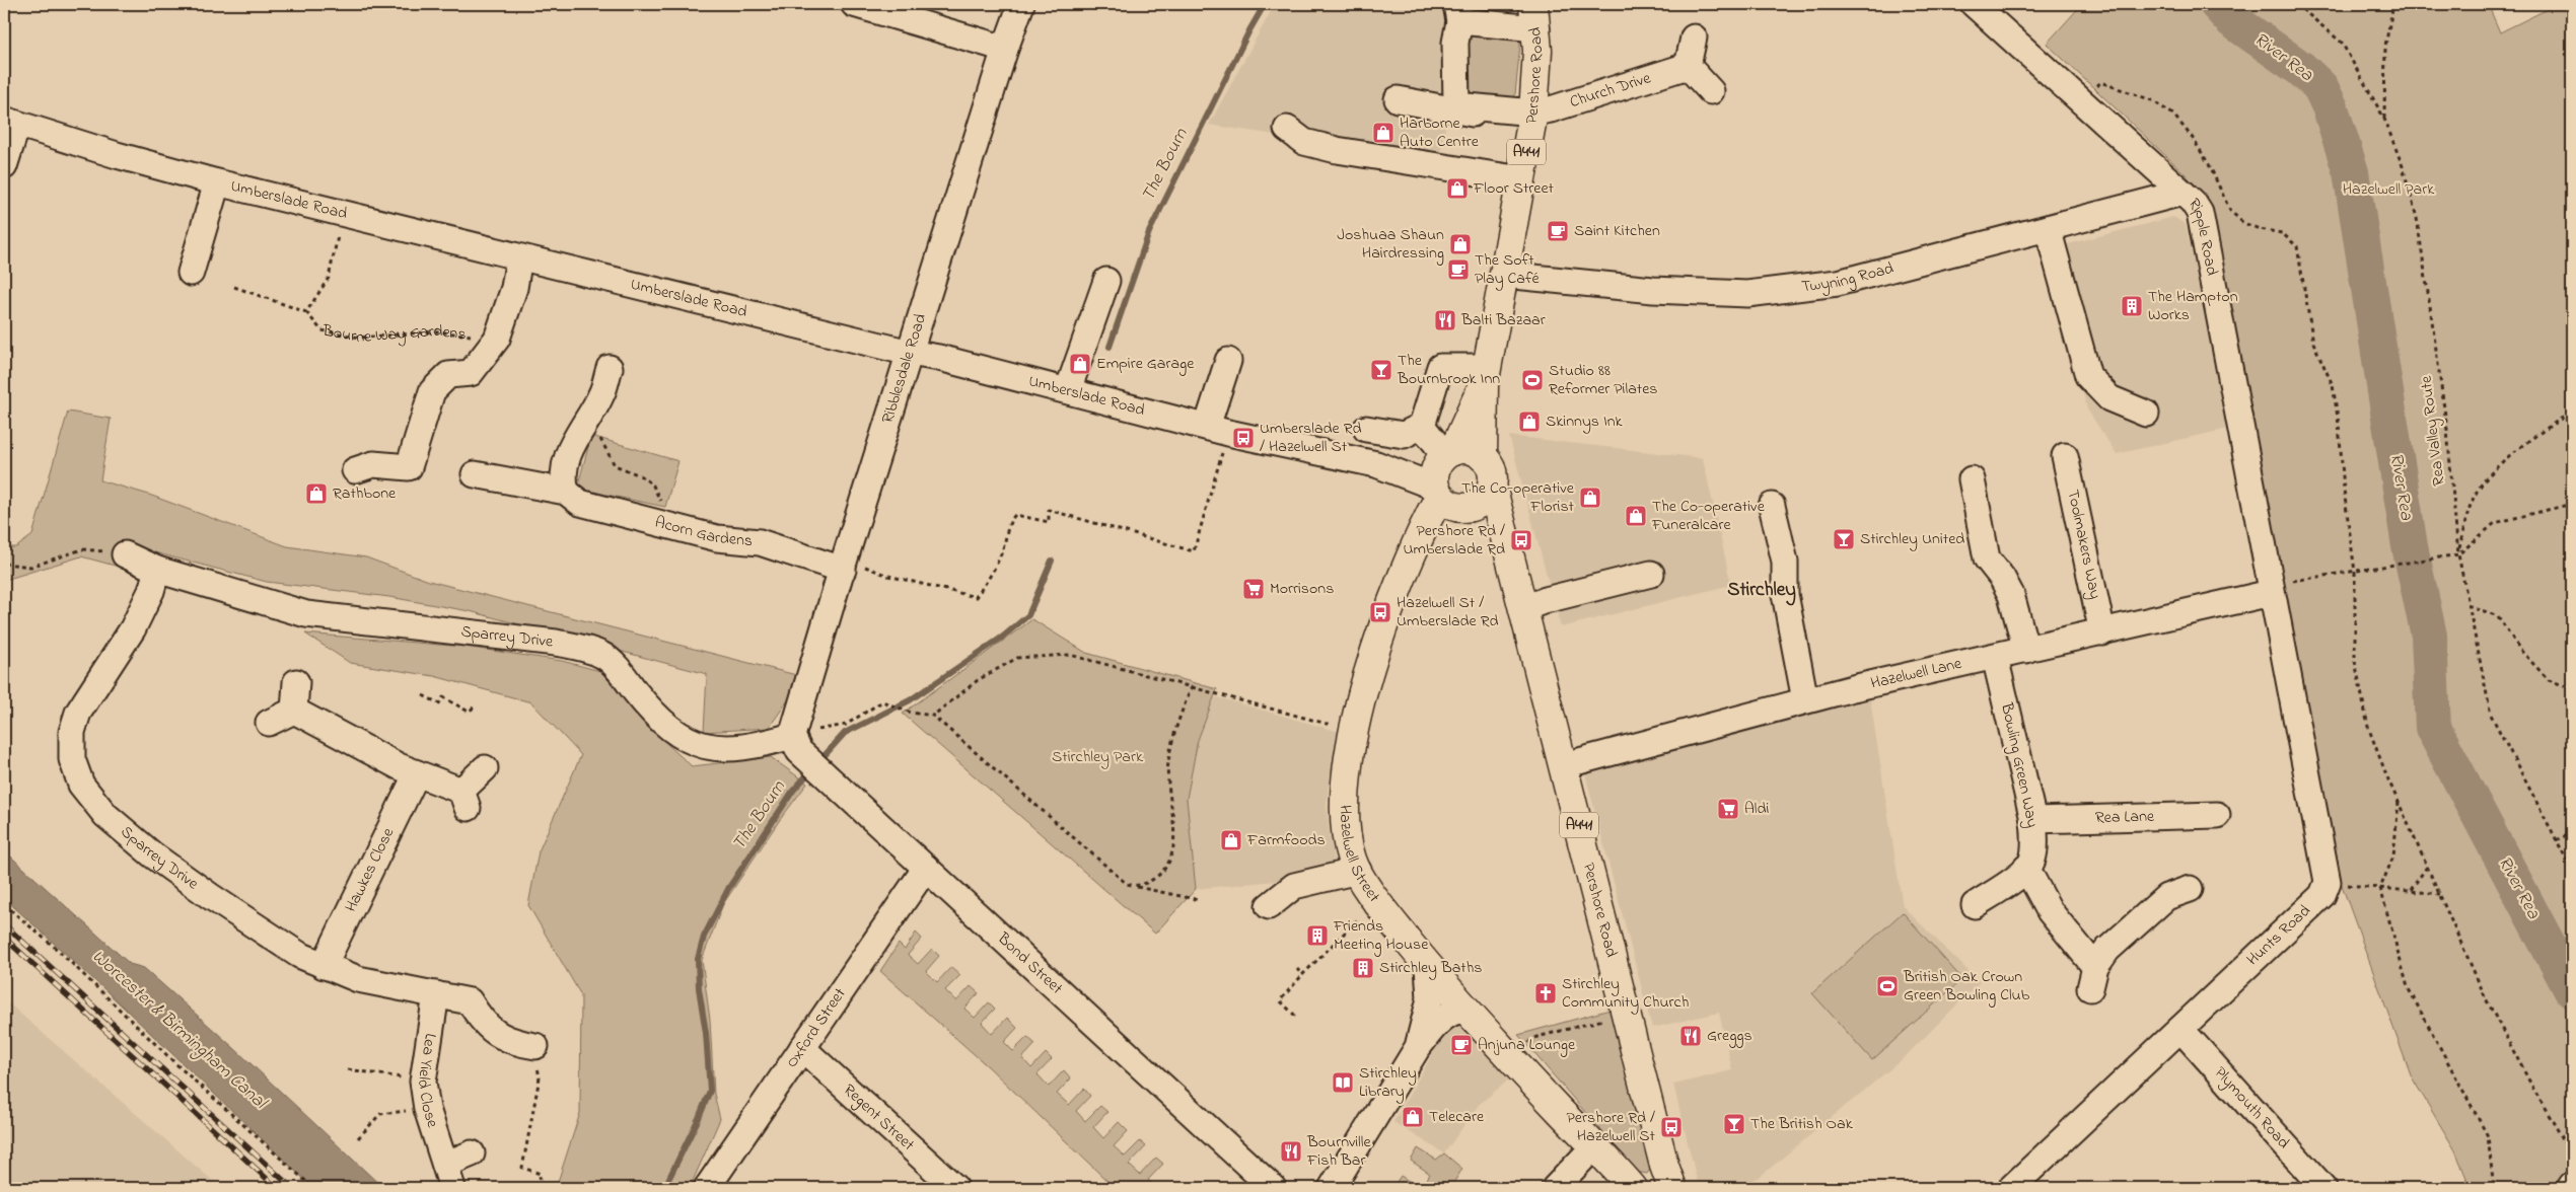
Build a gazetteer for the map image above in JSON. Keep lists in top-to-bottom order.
{
  "streets": {
    "main road": ["Pershore Road", "A441", "Hazelwell Street"],
    "street": [
      "Church Drive",
      "Umberslade Road",
      "Ripple Road",
      "Twyning Road",
      "Ribblesdale Road",
      "Acorn Gardens",
      "Toolmakers Way",
      "Sparrey Drive",
      "Hazelwell Lane",
      "Bowling Green Way",
      "Rea Lane",
      "Hawkes Close",
      "Hunts Road",
      "Bond Street",
      "Oxford Street",
      "Lea Yield Close",
      "Plymouth Road",
      "Regent Street"
    ],
    "path": ["Bourne Way Gardens", "Rea Valley Route"]
  },
  "crossings": [
    ["Pershore Road", "Church Drive"],
    ["Pershore Road", "A441"],
    ["Pershore Road", "Umberslade Road"],
    ["Pershore Road", "Twyning Road"],
    ["Pershore Road", "Hazelwell Lane"],
    ["Pershore Road", "Hazelwell Street"],
    ["A441", "Hazelwell Street"],
    ["Umberslade Road", "Bourne Way Gardens"],
    ["Umberslade Road", "Ribblesdale Road"],
    ["Umberslade Road", "Hazelwell Street"],
    ["Ripple Road", "Twyning Road"],
    ["Ripple Road", "Hazelwell Lane"],
    ["Ribblesdale Road", "Acorn Gardens"],
    ["Ribblesdale Road", "Sparrey Drive"],
    ["Ribblesdale Road", "Bond Street"],
    ["Toolmakers Way", "Hazelwell Lane"],
    ["Sparrey Drive", "Hawkes Close"],
    ["Sparrey Drive", "Bond Street"],
    ["Sparrey Drive", "Lea Yield Close"],
    ["Hazelwell Lane", "Bowling Green Way"],
    ["Bowling Green Way", "Rea Lane"],
    ["Hunts Road", "Plymouth Road"],
    ["Bond Street", "Oxford Street"],
    ["Oxford Street", "Regent Street"]
  ],
  "districts": ["Stirchley"],
  "water": ["River Rea", "The Bourn", "Worcester & Birmingham Canal"],
  "parks": ["Hazelwell Park", "Stirchley Park"],
  "places": {
    "shop": [
      "Harborne Auto Centre",
      "Floor Street",
      "Joshuaa Shaun Hairdressing",
      "Empire Garage",
      "Skinnys Ink",
      "Rathbone",
      "The Co-operative Florist",
      "The Co-operative Funeralcare",
      "Farmfoods",
      "Telecare"
    ],
    "cafe": ["Saint Kitchen", "The Soft Play Café", "Anjuna Lounge"],
    "building": ["The Hampton Works", "Friends Meeting House", "Stirchley Baths"],
    "restaurant": ["Balti Bazaar", "Greggs", "Bournville Fish Bar"],
    "bar": ["The Bournbrook Inn", "Stirchley United", "The British Oak"],
    "sports": ["Studio 88 Reformer Pilates", "British Oak Crown Green Bowling Club"],
    "bus stop": [
      "Umberslade Rd / Hazelwell St",
      "Pershore Rd / Umberslade Rd",
      "Hazelwell St / Umberslade Rd",
      "Pershore Rd / Hazelwell St"
    ],
    "supermarket": ["Morrisons", "Aldi"],
    "church": ["Stirchley Community Church"],
    "library": ["Stirchley Library"]
  }
}
